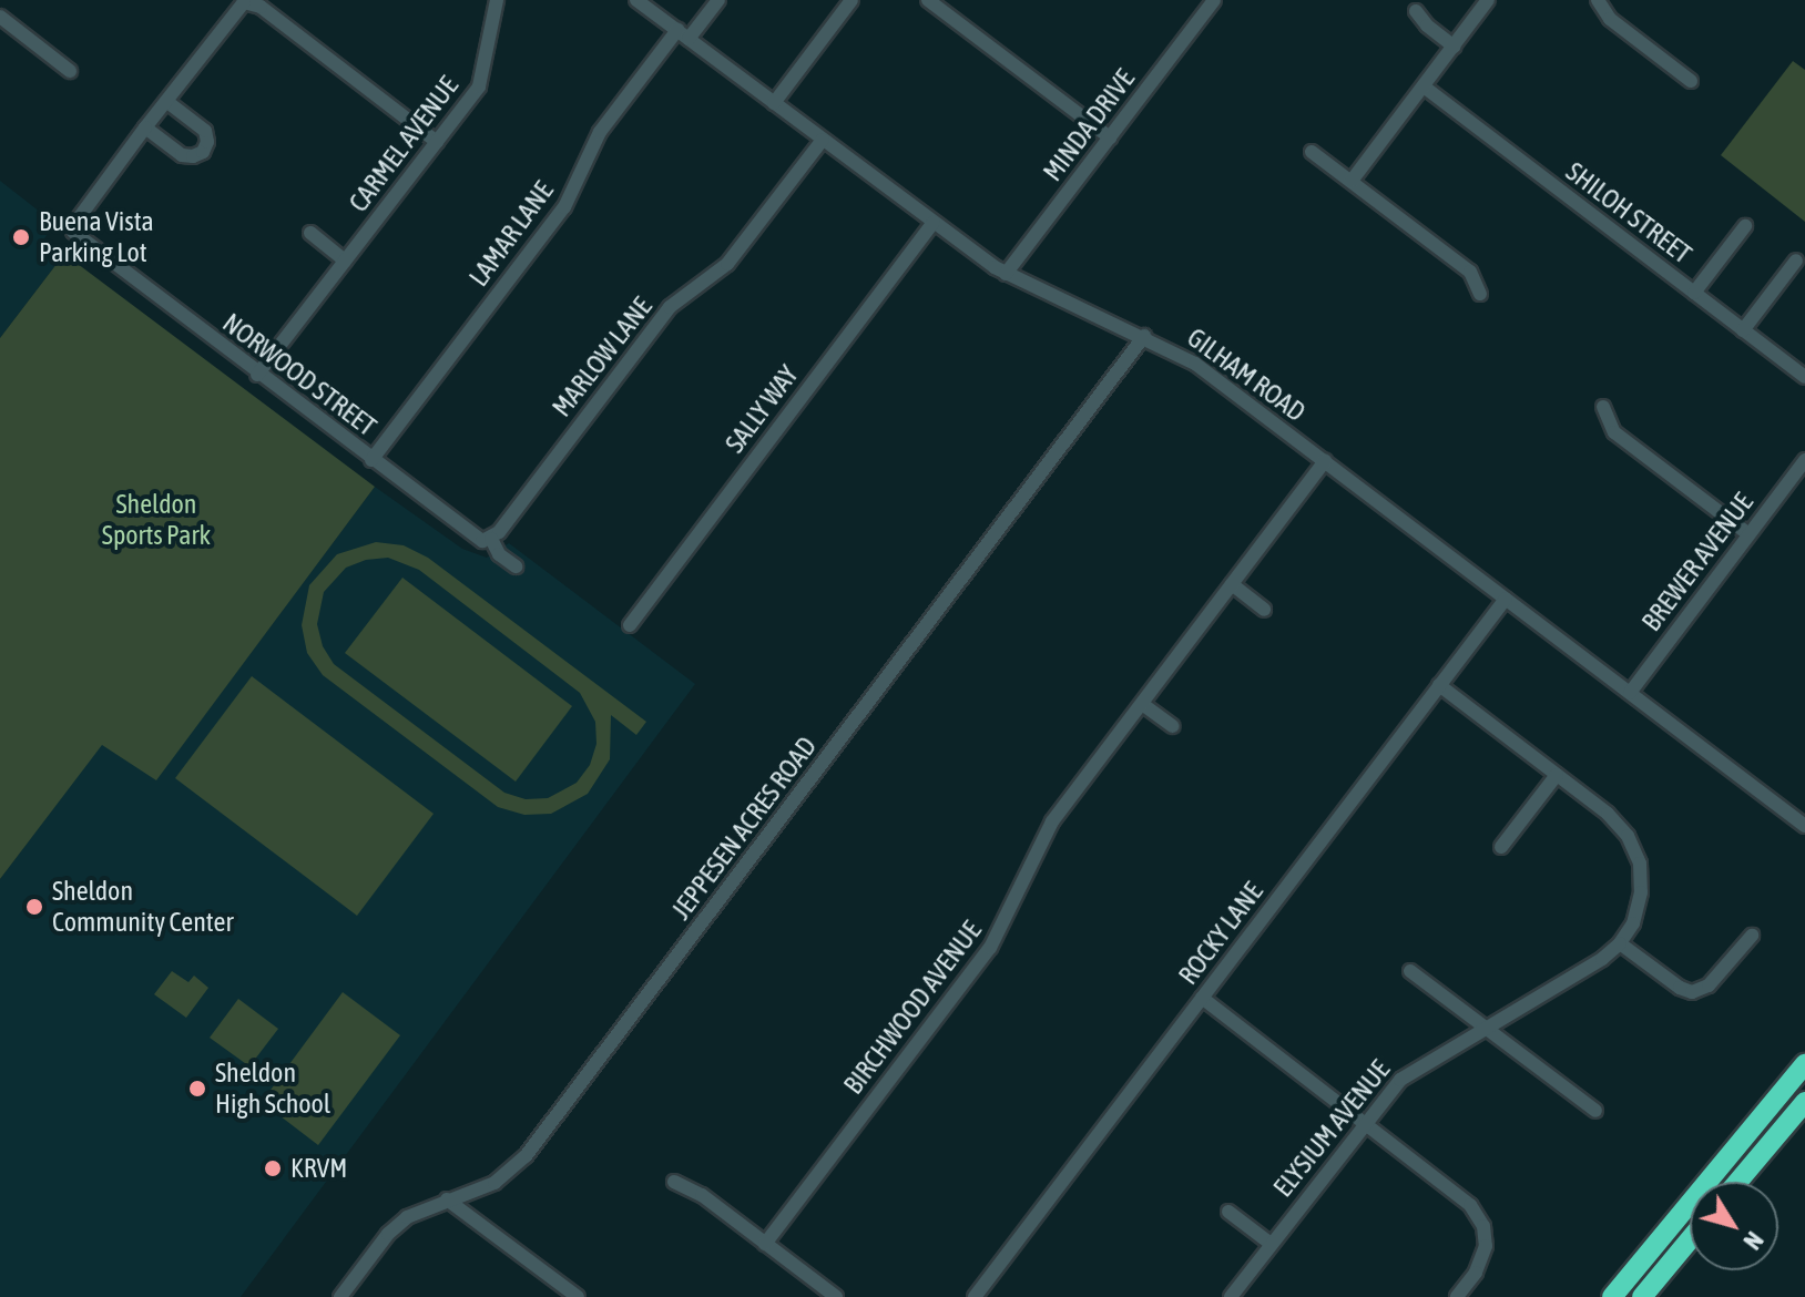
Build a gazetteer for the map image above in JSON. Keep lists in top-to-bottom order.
{
  "streets": {
    "street": [
      "MINDA DRIVE",
      "CARMEL AVENUE",
      "SHILOH STREET",
      "LAMAR LANE",
      "MARLOW LANE",
      "NORWOOD STREET",
      "GILHAM ROAD",
      "SALLY WAY",
      "BREWER AVENUE",
      "JEPPESEN ACRES ROAD",
      "ROCKY LANE",
      "BIRCHWOOD AVENUE",
      "ELYSIUM AVENUE"
    ]
  },
  "crossings": [
    ["MINDA DRIVE", "GILHAM ROAD"],
    ["CARMEL AVENUE", "NORWOOD STREET"],
    ["LAMAR LANE", "NORWOOD STREET"],
    ["LAMAR LANE", "GILHAM ROAD"],
    ["MARLOW LANE", "NORWOOD STREET"],
    ["MARLOW LANE", "GILHAM ROAD"],
    ["GILHAM ROAD", "SALLY WAY"],
    ["GILHAM ROAD", "BREWER AVENUE"],
    ["GILHAM ROAD", "JEPPESEN ACRES ROAD"],
    ["GILHAM ROAD", "ROCKY LANE"],
    ["GILHAM ROAD", "BIRCHWOOD AVENUE"],
    ["ROCKY LANE", "ELYSIUM AVENUE"]
  ],
  "parks": ["Sheldon Sports Park"],
  "places": [
    "Buena Vista Parking Lot",
    "Sheldon Community Center",
    "Sheldon High School",
    "KRVM"
  ],
  "north": "bottom right"
}
